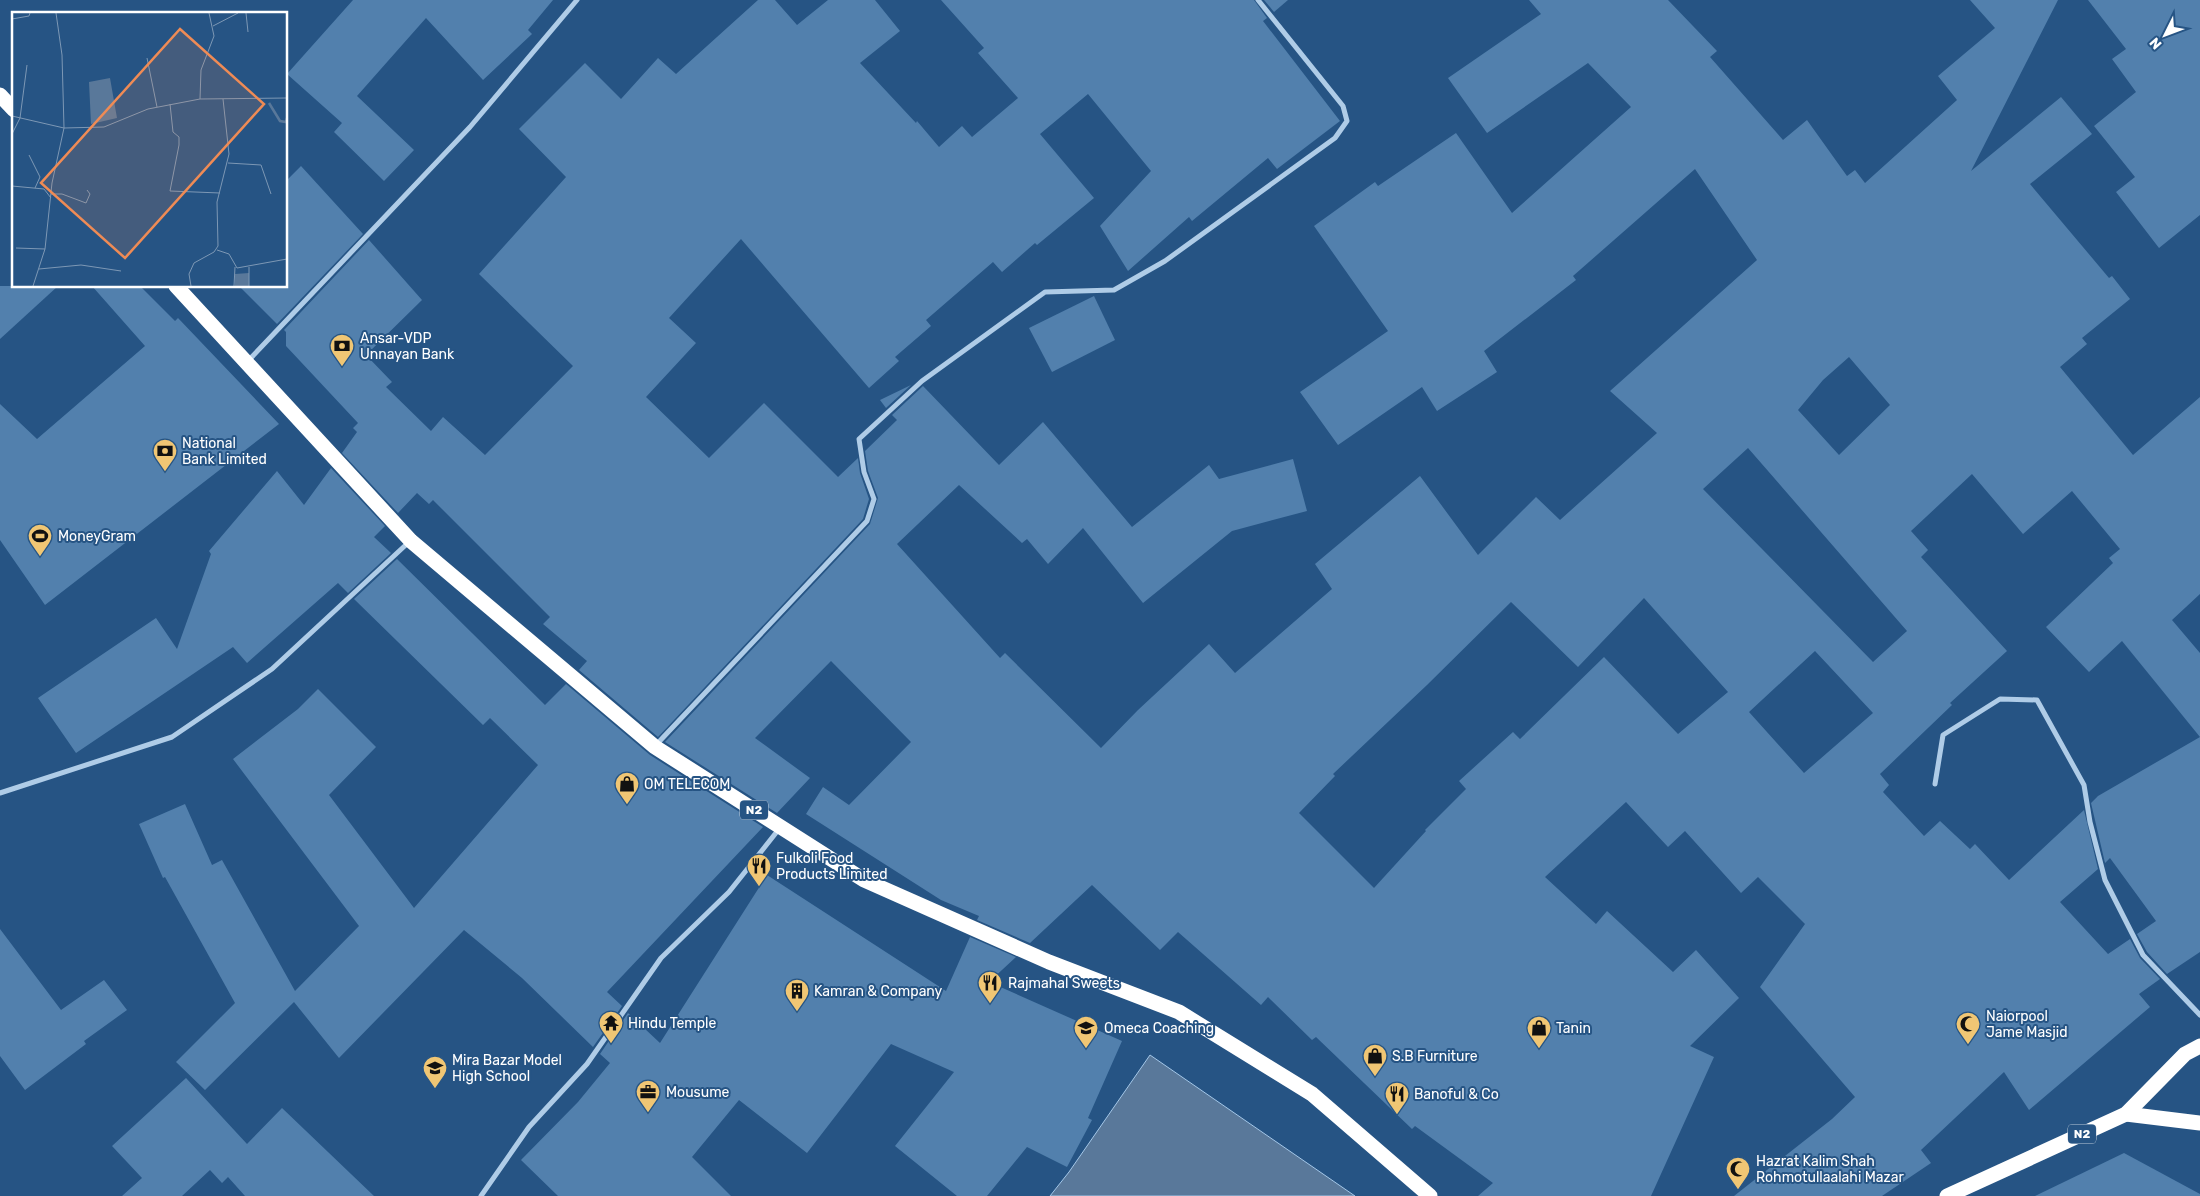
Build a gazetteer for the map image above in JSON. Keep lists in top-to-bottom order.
{
  "streets": {
    "highway": ["N2"]
  },
  "places": {
    "bank": ["Ansar-VDP Unnayan Bank", "National Bank Limited"],
    "sports": ["MoneyGram"],
    "shop": ["OM TELECOM", "Tanin", "S.B Furniture"],
    "restaurant": ["Fulkoli Food Products Limited", "Rajmahal Sweets", "Banoful & Co"],
    "building": ["Kamran & Company"],
    "temple": ["Hindu Temple"],
    "mosque": ["Naiorpool Jame Masjid", "Hazrat Kalim Shah Rohmotullaalahi Mazar"],
    "school or university": ["Omeca Coaching", "Mira Bazar Model High School"],
    "office": ["Mousume"]
  },
  "north": "bottom left"
}
